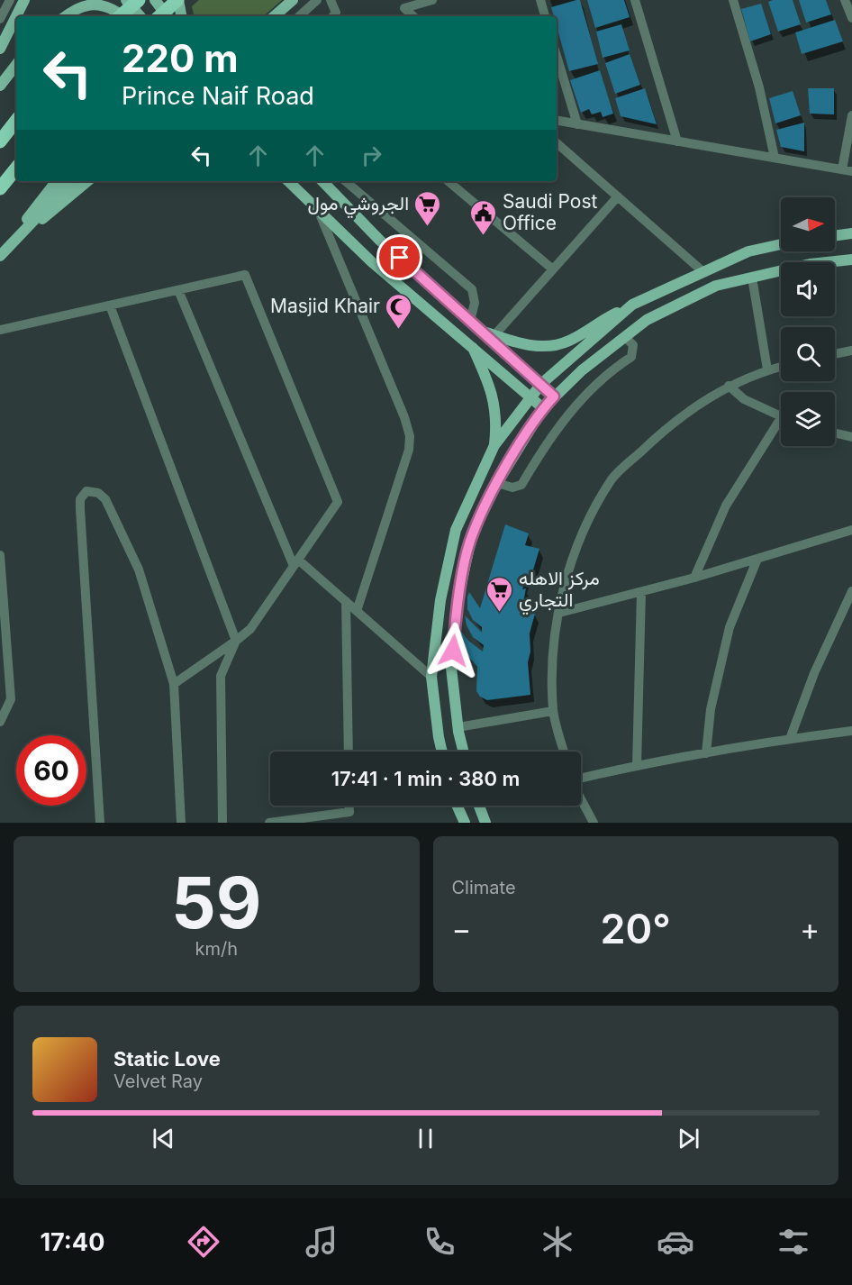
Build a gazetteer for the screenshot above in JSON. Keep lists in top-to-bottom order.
{
  "places": {
    "supermarket": ["الجروشي مول", "مركز الاهله التجاري"],
    "public building": ["Saudi Post Office"],
    "mosque": ["Masjid Khair"]
  },
  "north": "right",
  "page": {
    "turn": ["220 m", "Prince Naif Road"],
    "limit": "60",
    "trip": "17:41 · 1 min · 380 m",
    "tile": [
      ["59", "km/h"],
      "Climate"
    ],
    "heat": ["−", "20°", "+"],
    "song": ["Static Love", "Velvet Ray"],
    "tabs": "17:40"
  }
}
